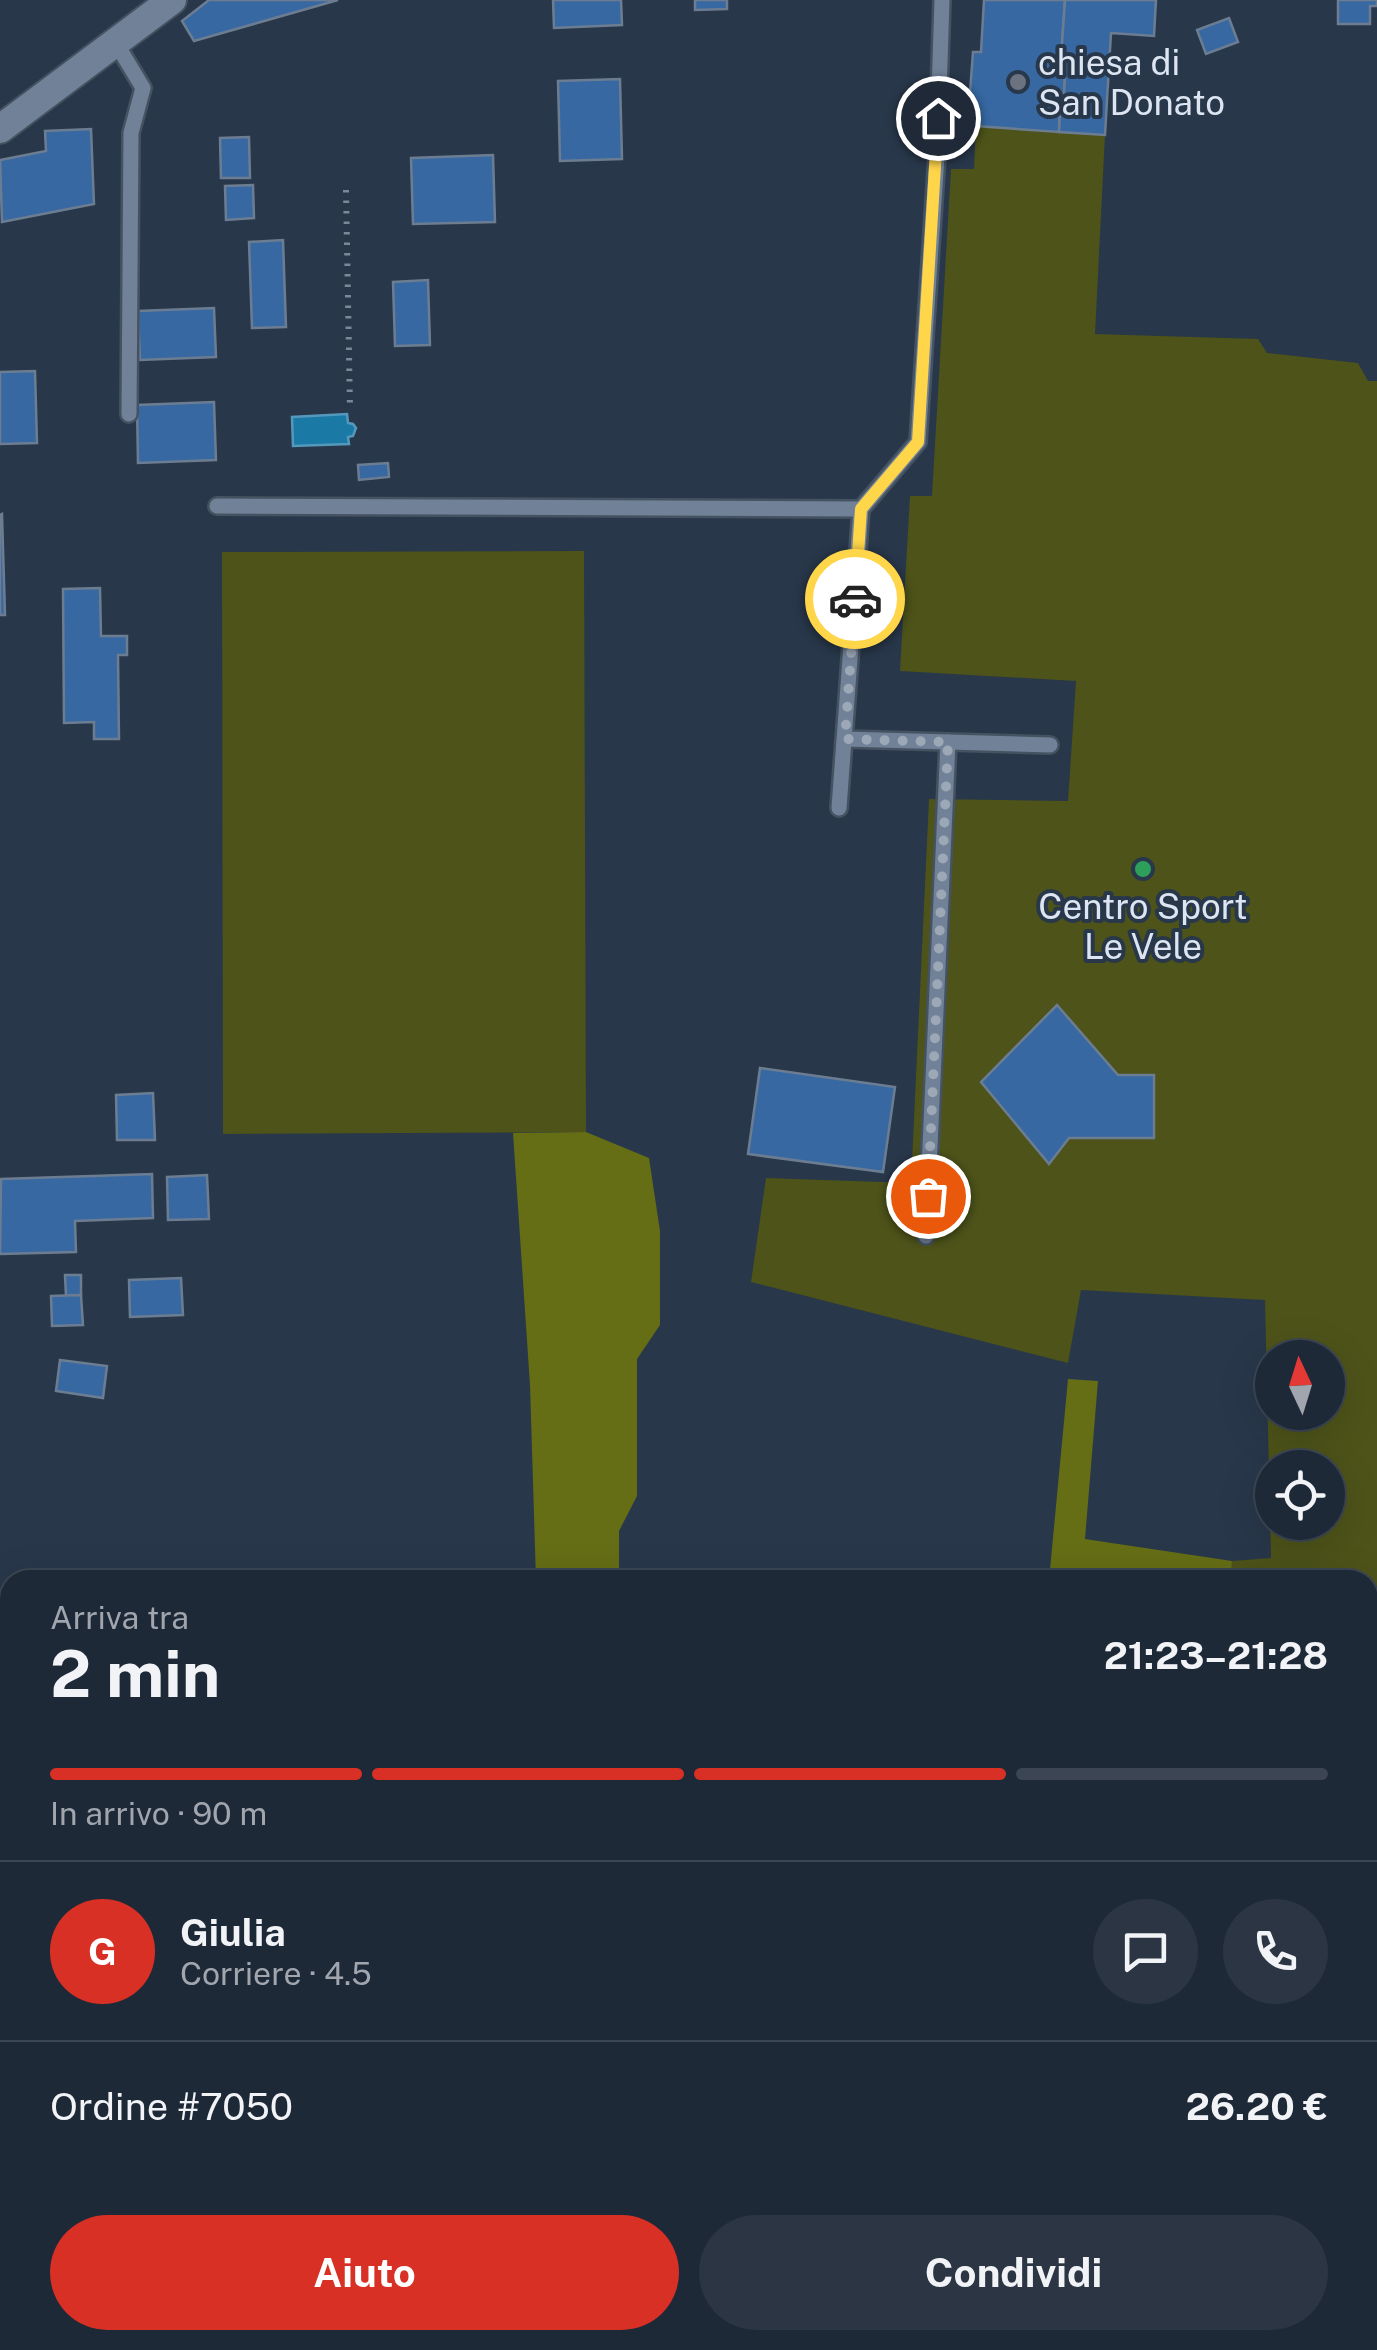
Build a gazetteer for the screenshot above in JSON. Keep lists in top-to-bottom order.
{
  "places": ["chiesa di San Donato", "Centro Sport Le Vele"],
  "north": "top",
  "page": {
    "heading": ["2 min", "Arriva tra", "21:23–21:28"],
    "panel": [
      "Giulia",
      "Corriere · 4.5",
      "Ordine #7050",
      "26.20 €"
    ],
    "bar": "In arrivo · 90 m",
    "round": "G",
    "buttons": ["Aiuto", "Condividi"]
  }
}
